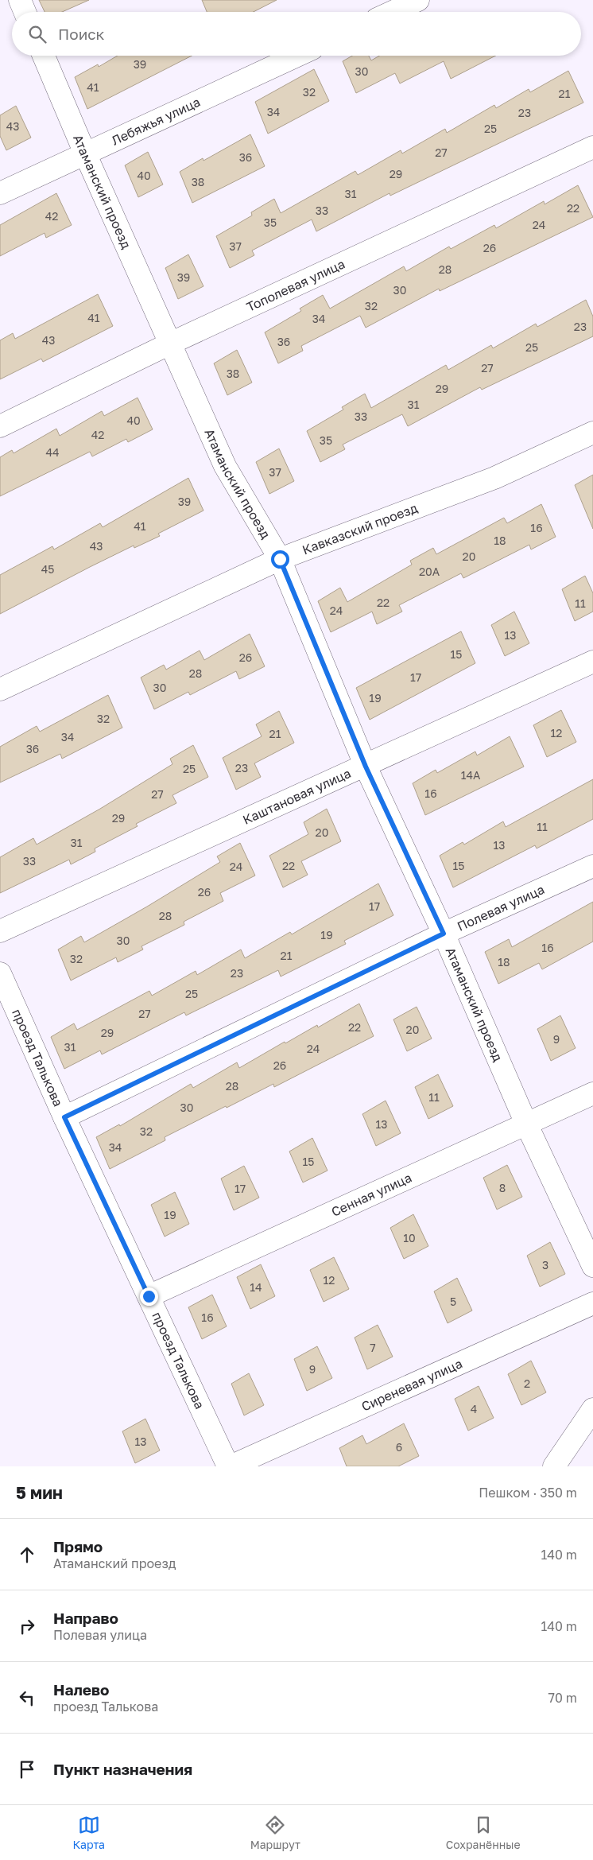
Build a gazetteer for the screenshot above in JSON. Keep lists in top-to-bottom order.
{
  "streets": {
    "street": [
      "Лебяжья улица",
      "Атаманский проезд",
      "Тополевая улица",
      "Кавказский проезд",
      "Каштановая улица",
      "Полевая улица",
      "проезд Талькова",
      "Сенная улица",
      "Сиреневая улица"
    ]
  },
  "crossings": [
    ["Лебяжья улица", "Атаманский проезд"],
    ["Атаманский проезд", "Тополевая улица"],
    ["Атаманский проезд", "Кавказский проезд"],
    ["Атаманский проезд", "Каштановая улица"],
    ["Атаманский проезд", "Полевая улица"],
    ["Атаманский проезд", "Сенная улица"],
    ["Полевая улица", "проезд Талькова"],
    ["проезд Талькова", "Сенная улица"],
    ["проезд Талькова", "Сиреневая улица"]
  ],
  "house_numbers": [
    "39",
    "30",
    "41",
    "32",
    "21",
    "34",
    "23",
    "43",
    "25",
    "27",
    "36",
    "29",
    "40",
    "38",
    "31",
    "22",
    "33",
    "42",
    "35",
    "24",
    "37",
    "26",
    "28",
    "39",
    "30",
    "32",
    "41",
    "34",
    "23",
    "43",
    "36",
    "25",
    "27",
    "38",
    "29",
    "31",
    "33",
    "40",
    "42",
    "35",
    "44",
    "37",
    "39",
    "41",
    "16",
    "18",
    "43",
    "20",
    "45",
    "20А",
    "22",
    "11",
    "24",
    "13",
    "15",
    "26",
    "28",
    "17",
    "30",
    "19",
    "32",
    "12",
    "21",
    "34",
    "36",
    "23",
    "25",
    "14А",
    "16",
    "27",
    "29",
    "11",
    "20",
    "31",
    "13",
    "33",
    "22",
    "15",
    "24",
    "26",
    "17",
    "28",
    "19",
    "30",
    "16",
    "21",
    "32",
    "18",
    "23",
    "25",
    "27",
    "22",
    "20",
    "29",
    "9",
    "31",
    "24",
    "26",
    "28",
    "11",
    "30",
    "13",
    "32",
    "34",
    "15",
    "8",
    "17",
    "19",
    "10",
    "3",
    "12",
    "14",
    "5",
    "16",
    "7",
    "9",
    "2",
    "4",
    "13",
    "6"
  ],
  "page": {
    "search": "Поиск",
    "heading": ["5 мин", "Пешком · 350 m"],
    "list": [
      ["Прямо", "Атаманский проезд", "140 m"],
      ["Направо", "Полевая улица", "140 m"],
      ["Налево", "проезд Талькова", "70 m"],
      "Пункт назначения"
    ],
    "nav": ["Карта", "Маршрут", "Сохранённые"]
  }
}
